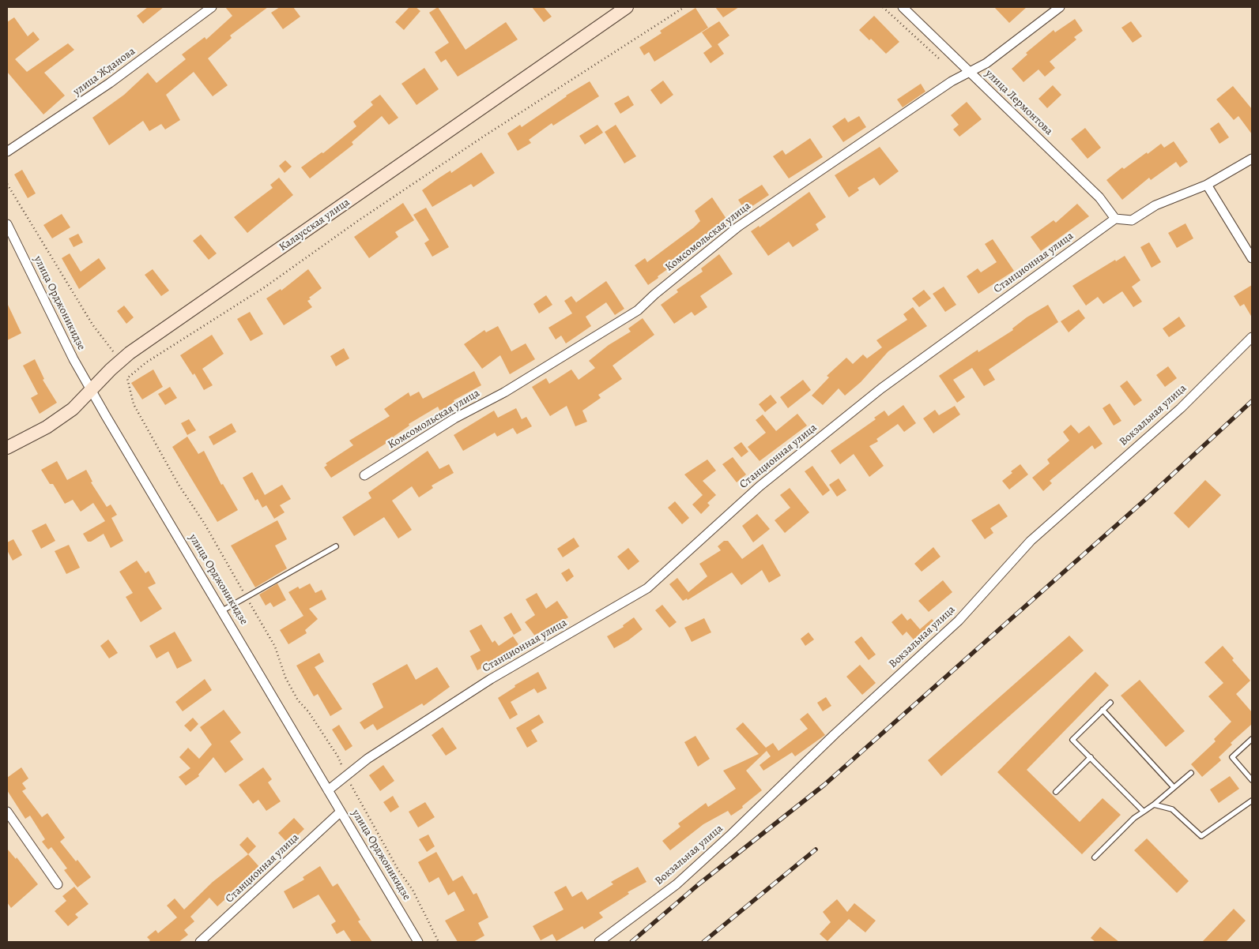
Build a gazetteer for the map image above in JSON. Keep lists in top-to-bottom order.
{
  "streets": {
    "street": [
      "улица Жданова",
      "улица Лермонтова",
      "Калаусская улица",
      "Комсомольская улица",
      "Станционная улица",
      "улица Орджоникидзе",
      "Вокзальная улица"
    ]
  },
  "crossings": [
    ["улица Лермонтова", "Комсомольская улица"],
    ["улица Лермонтова", "Станционная улица"],
    ["Калаусская улица", "улица Орджоникидзе"],
    ["Станционная улица", "улица Орджоникидзе"]
  ]
}
